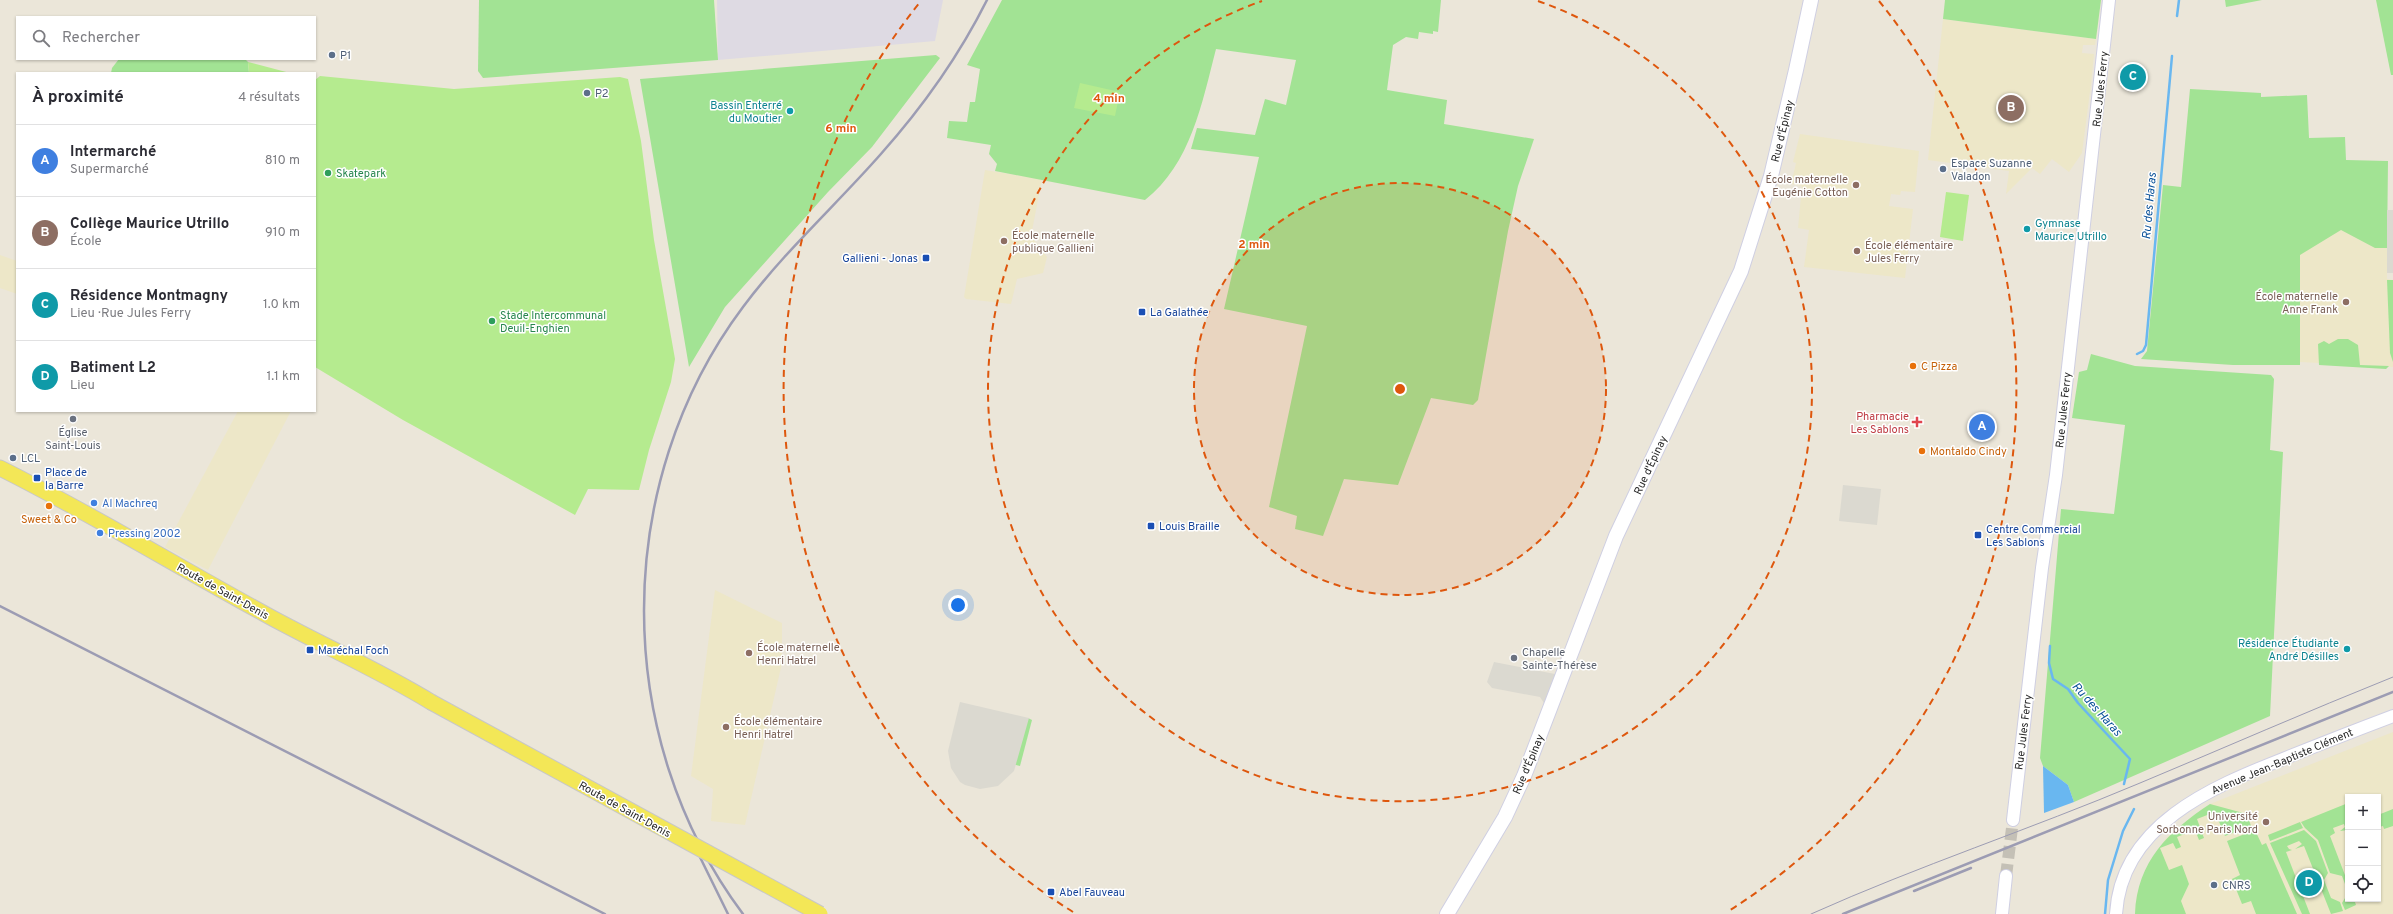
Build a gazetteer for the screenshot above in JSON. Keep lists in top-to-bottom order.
{
  "streets": {
    "main road": ["Rue d'Épinay", "Route de Saint-Denis"],
    "street": ["Rue Jules Ferry", "Avenue Jean-Baptiste Clément"]
  },
  "water": ["Ru des Haras"],
  "places": {
    "other": [
      "P1",
      "P2",
      "Bassin Enterré du Moutier",
      "Espace Suzanne Valadon",
      "Skatepark",
      "École maternelle Eugénie Cotton",
      "Gymnase Maurice Utrillo",
      "École maternelle publique Gallieni",
      "École élémentaire Jules Ferry",
      "École maternelle Anne Frank",
      "Stade Intercommunal Deuil-Enghien",
      "C Pizza",
      "Église Saint-Louis",
      "Montaldo Cindy",
      "LCL",
      "Al Machreq",
      "Sweet & Co",
      "Pressing 2002",
      "Résidence Étudiante André Désilles",
      "École maternelle Henri Hatrel",
      "Chapelle Sainte-Thérèse",
      "École élémentaire Henri Hatrel",
      "Université Sorbonne Paris Nord",
      "CNRS"
    ],
    "transit": [
      "Gallieni - Jonas",
      "La Galathée",
      "Place de la Barre",
      "Louis Braille",
      "Centre Commercial Les Sablons",
      "Maréchal Foch",
      "Abel Fauveau"
    ],
    "health": ["Pharmacie Les Sablons"]
  },
  "page": {
    "search": "Rechercher",
    "pins": [
      "C",
      "B",
      "A",
      "D"
    ],
    "heading": ["À proximité", "4 résultats"],
    "list": [
      {
        "mark": "A",
        "name": "Intermarché",
        "note": "Supermarché",
        "value": "810 m"
      },
      {
        "mark": "B",
        "name": "Collège Maurice Utrillo",
        "note": "École",
        "value": "910 m"
      },
      {
        "mark": "C",
        "name": "Résidence Montmagny",
        "note": "Lieu · Rue Jules Ferry",
        "value": "1.0 km"
      },
      {
        "mark": "D",
        "name": "Batiment L2",
        "note": "Lieu",
        "value": "1.1 km"
      }
    ],
    "map_buttons": ["+", "−"]
  },
  "rings": ["4 min", "6 min", "2 min"]
}
